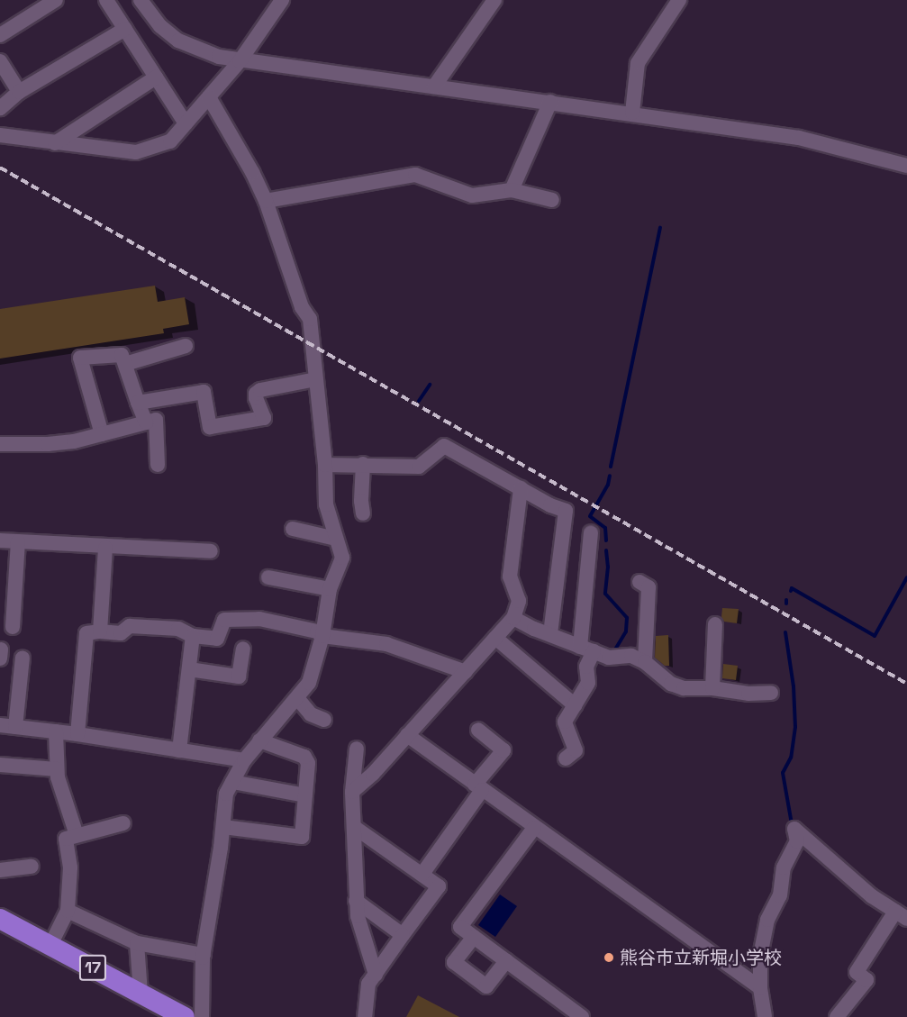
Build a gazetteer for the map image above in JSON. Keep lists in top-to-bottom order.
{
  "streets": {
    "highway": ["17"]
  },
  "places": ["熊谷市立新堀小学校"]
}
